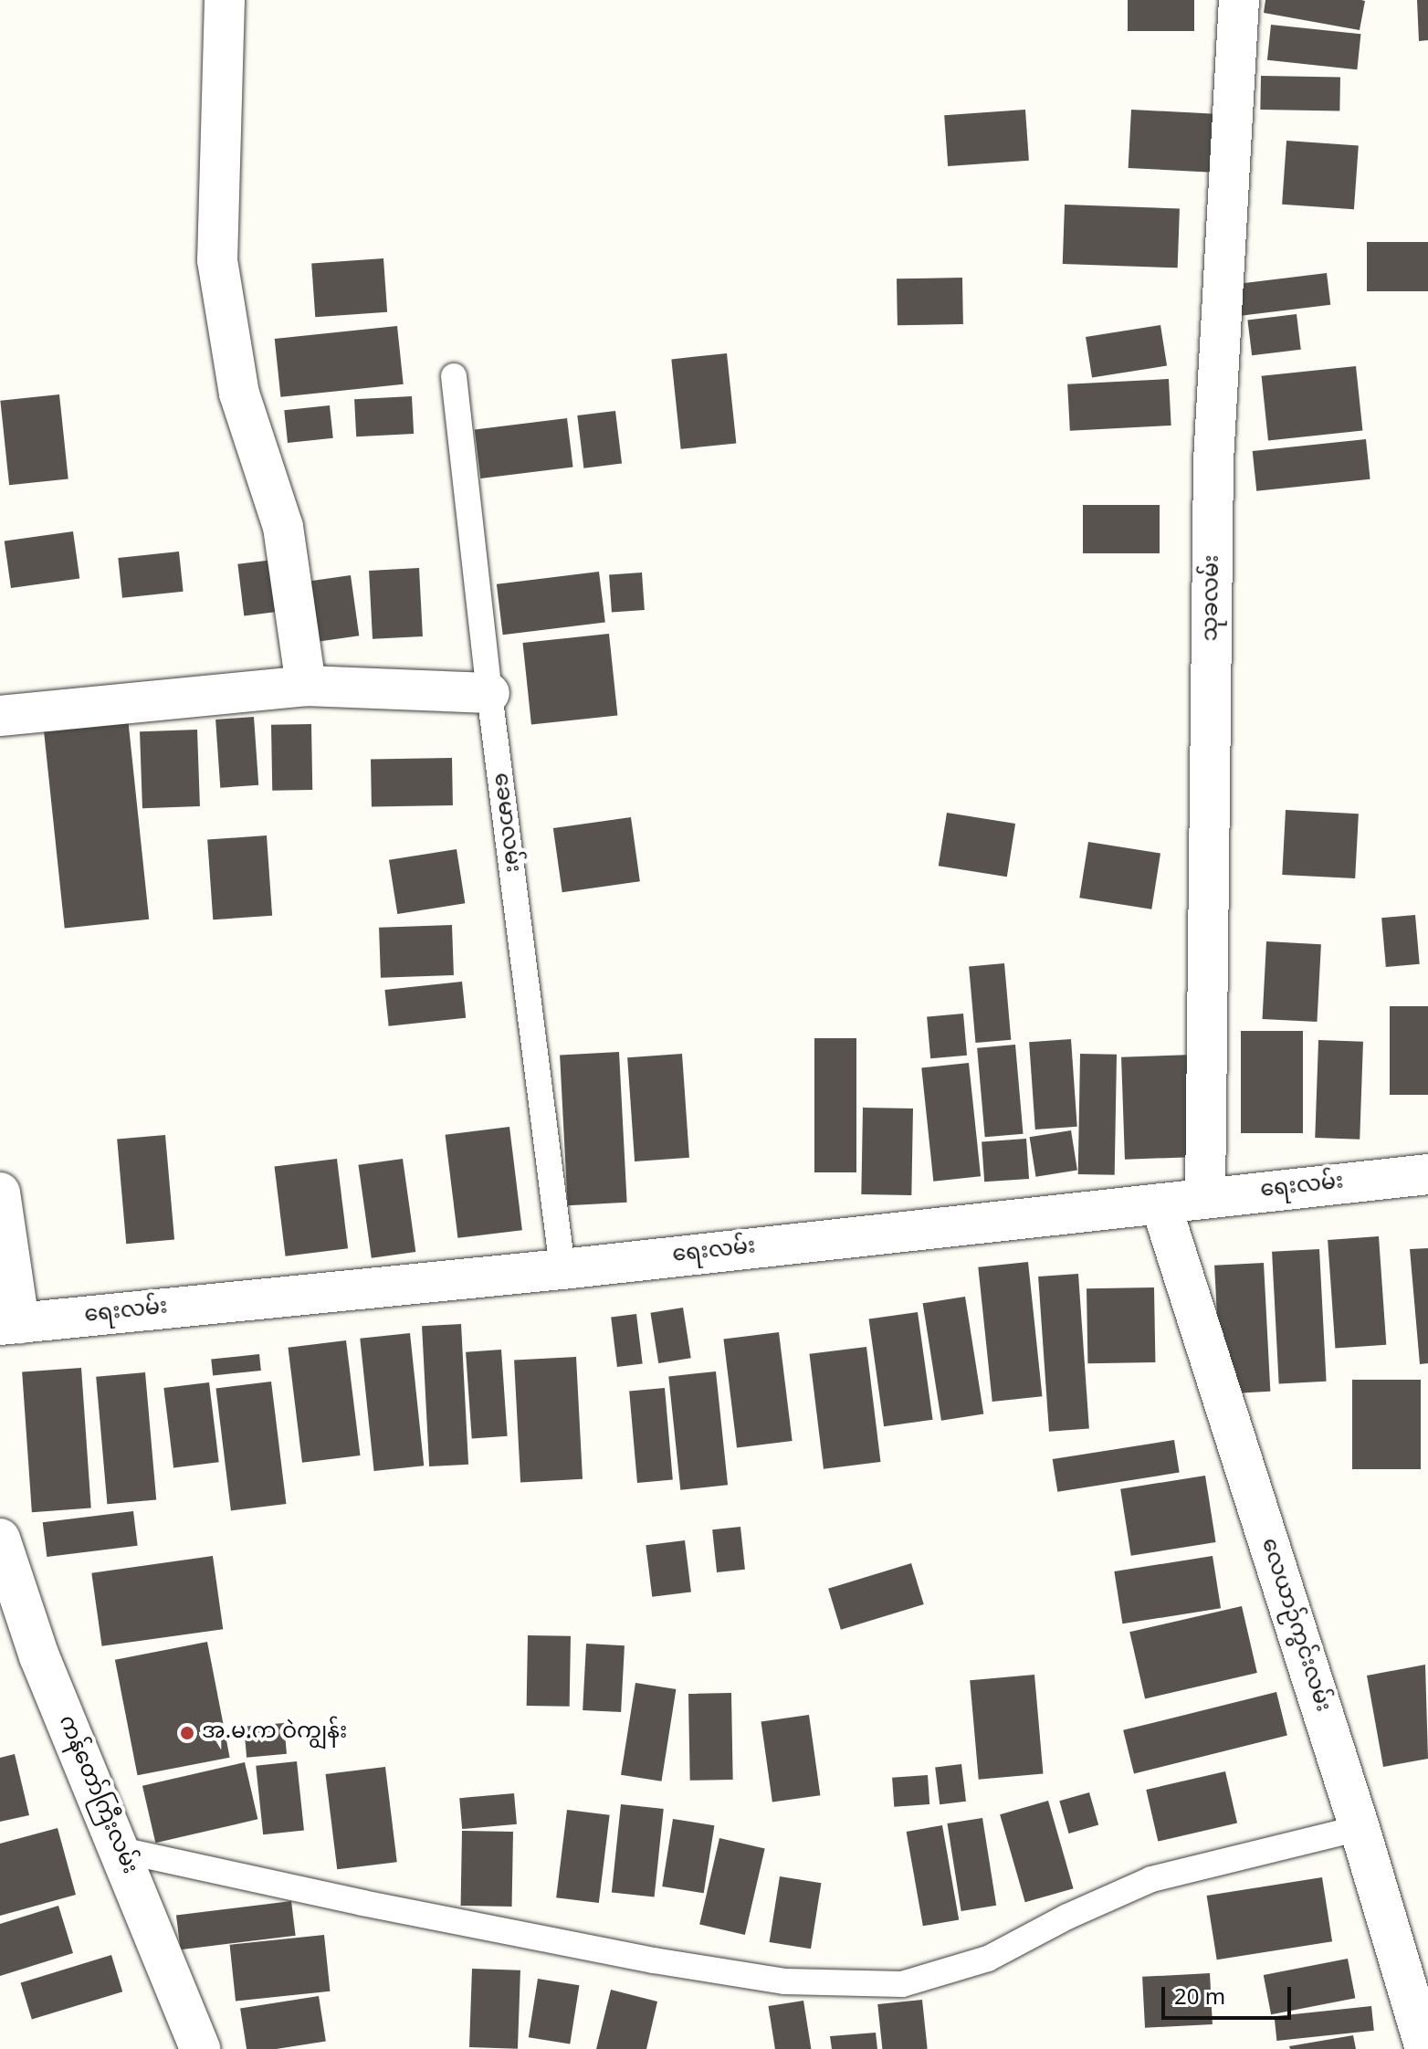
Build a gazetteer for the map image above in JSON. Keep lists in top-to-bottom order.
{
  "streets": {
    "street": [
      "သုခလမ်း",
      "ရေးလမ်း",
      "လေယာဉ်ကွင်းလမ်း",
      "ကန်တော်ကြီးလမ်း"
    ],
    "lane": ["ခေမာလမ်း"]
  },
  "crossings": [
    ["သုခလမ်း", "ရေးလမ်း"],
    ["ခေမာလမ်း", "ရေးလမ်း"],
    ["ရေးလမ်း", "လေယာဉ်ကွင်းလမ်း"]
  ],
  "places": ["အ.မ.က ဝဲကျွန်း"],
  "scale_bar": "20 m"
}
